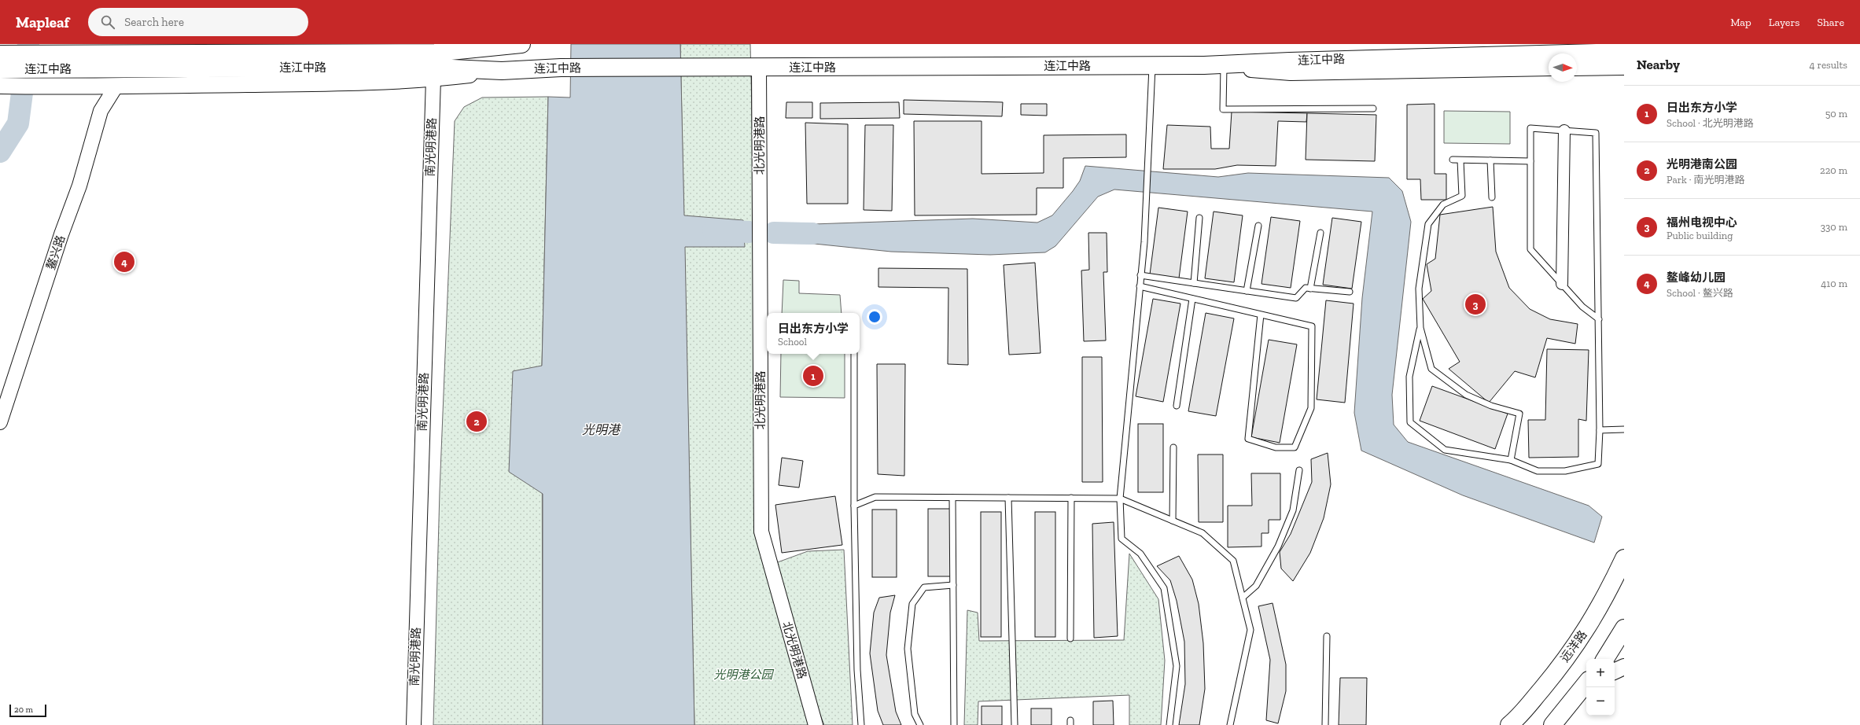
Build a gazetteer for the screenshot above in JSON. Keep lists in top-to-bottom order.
{
  "streets": {
    "highway": ["连江中路", "远洋路"],
    "street": ["北光明港路", "南光明港路", "鳌兴路"]
  },
  "crossings": [
    ["连江中路", "北光明港路"],
    ["连江中路", "南光明港路"]
  ],
  "water": ["光明港"],
  "parks": ["光明港公园"],
  "scale_bar": "20 m",
  "north": "right",
  "page": {
    "header": "Mapleaf",
    "search": "Search here",
    "nav": ["Map", "Layers", "Share"],
    "heading": ["Nearby", "4 results"],
    "list": [
      {
        "mark": "1",
        "name": "日出东方小学",
        "note": "School · 北光明港路",
        "value": "50 m"
      },
      {
        "mark": "2",
        "name": "光明港南公园",
        "note": "Park · 南光明港路",
        "value": "220 m"
      },
      {
        "mark": "3",
        "name": "福州电视中心",
        "note": "Public building",
        "value": "330 m"
      },
      {
        "mark": "4",
        "name": "鳌峰幼儿园",
        "note": "School · 鳌兴路",
        "value": "410 m"
      }
    ],
    "pins": [
      "4",
      "3",
      "1",
      "2"
    ],
    "popup": ["日出东方小学", "School"],
    "map_buttons": ["+", "−"],
    "scale": "20 m"
  }
}
